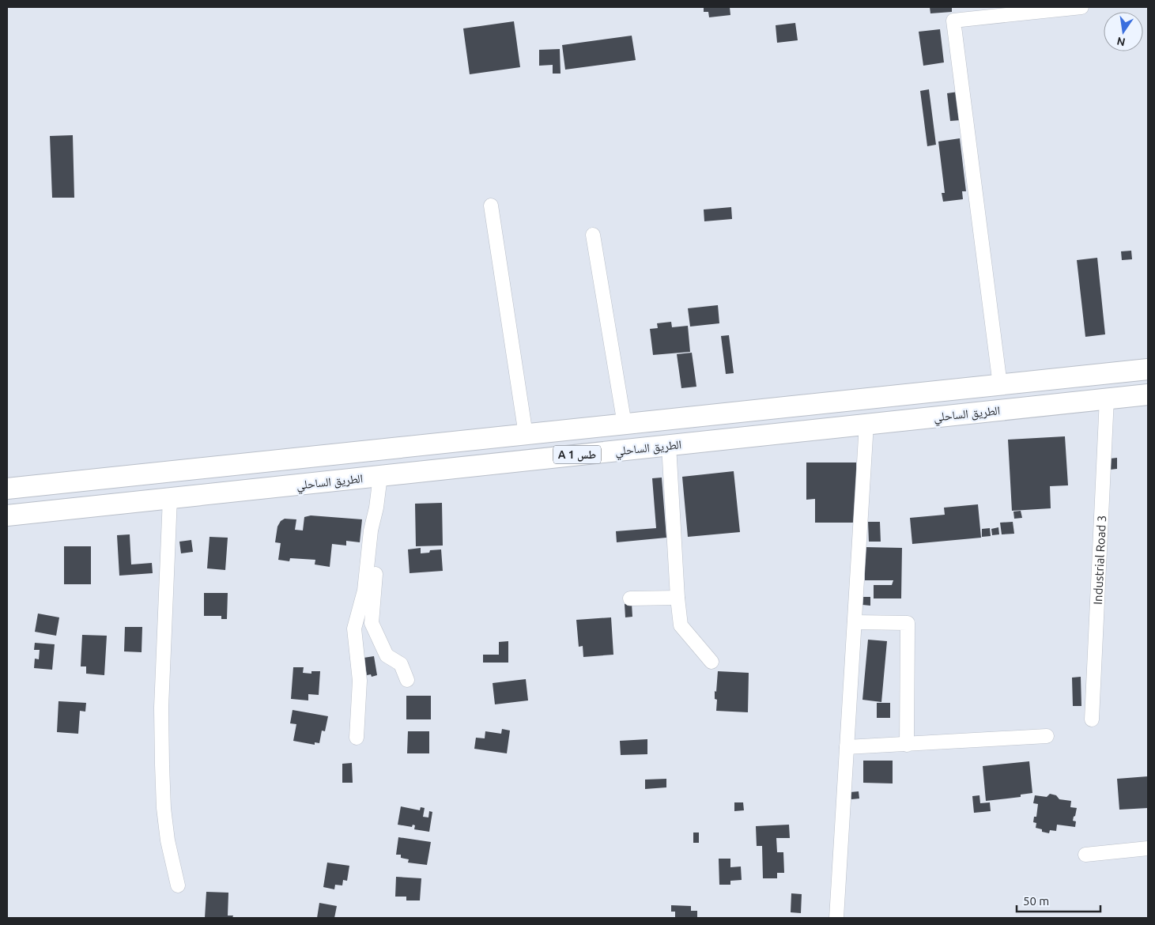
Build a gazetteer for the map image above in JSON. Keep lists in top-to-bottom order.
{
  "streets": {
    "highway": ["الطريق الساحلي", "A 1 طس"],
    "street": ["Industrial Road 3"]
  },
  "crossings": [
    ["الطريق الساحلي", "Industrial Road 3"]
  ],
  "scale_bar": "50 m",
  "north": "bottom"
}
